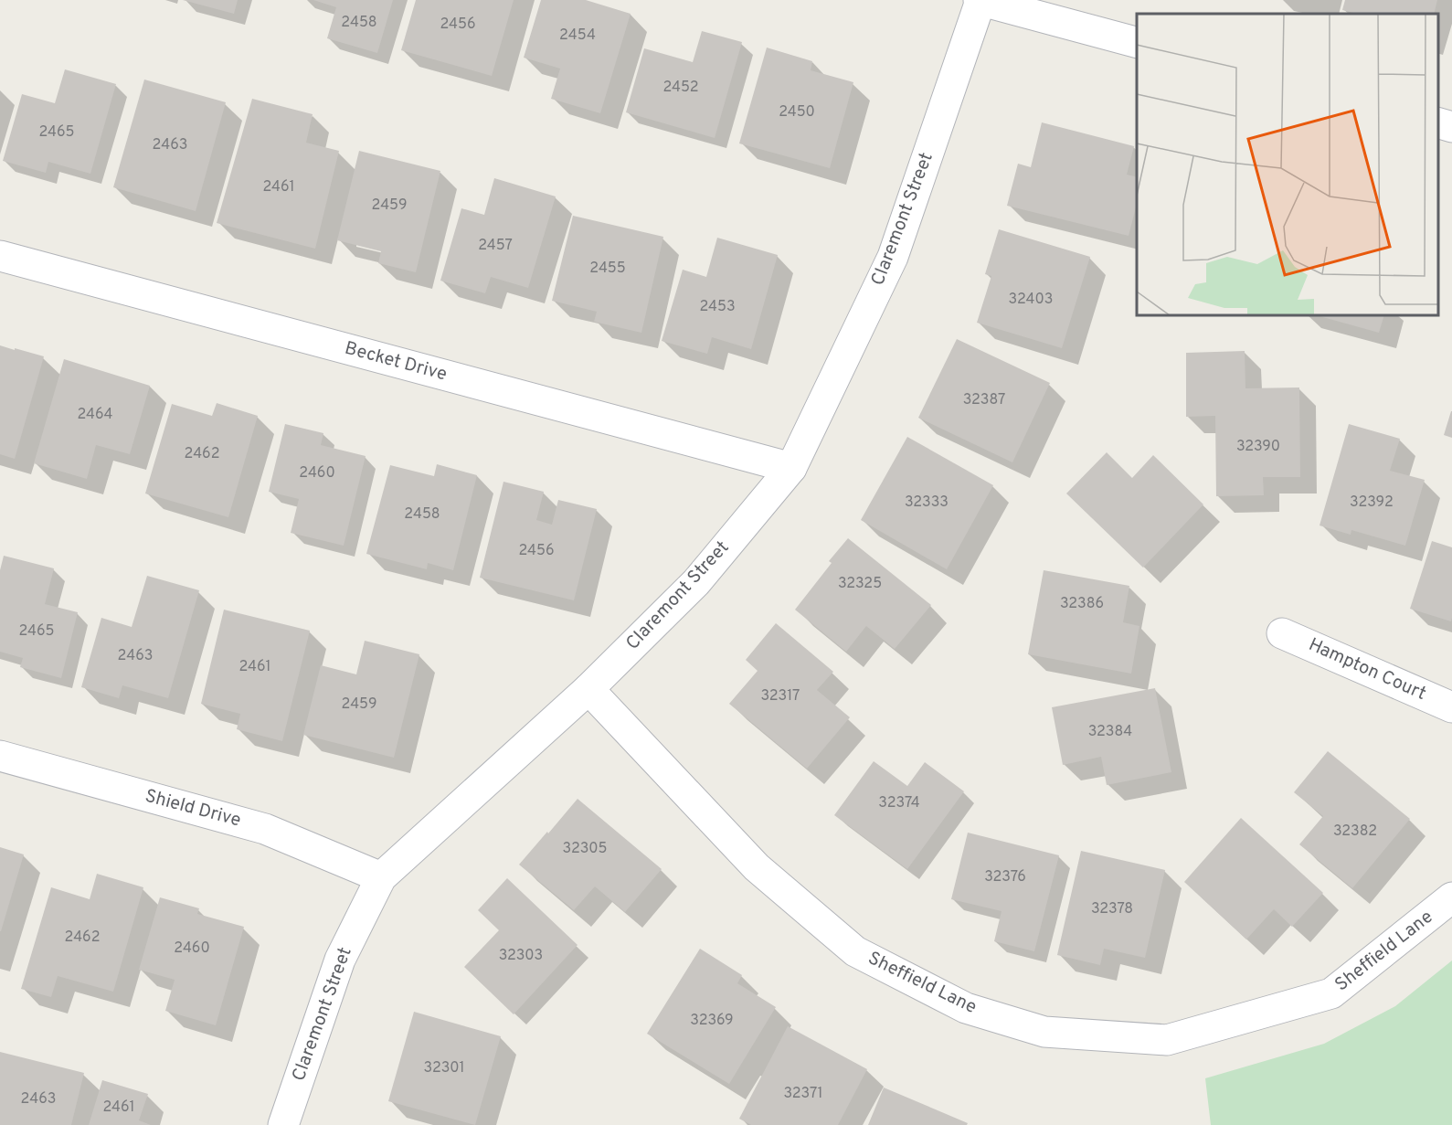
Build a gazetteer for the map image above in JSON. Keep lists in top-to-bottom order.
{
  "streets": {
    "street": [
      "Claremont Street",
      "Becket Drive",
      "Hampton Court",
      "Shield Drive",
      "Sheffield Lane"
    ]
  },
  "crossings": [
    ["Claremont Street", "Becket Drive"],
    ["Claremont Street", "Shield Drive"],
    ["Claremont Street", "Sheffield Lane"]
  ],
  "house_numbers": [
    "2458",
    "2456",
    "2454",
    "2452",
    "2450",
    "2465",
    "2463",
    "2461",
    "2459",
    "2457",
    "2455",
    "32403",
    "2453",
    "32387",
    "2464",
    "32390",
    "2462",
    "2460",
    "32333",
    "32392",
    "2458",
    "2456",
    "32325",
    "32386",
    "2465",
    "2463",
    "2461",
    "32317",
    "2459",
    "32384",
    "32374",
    "32382",
    "32305",
    "32376",
    "32378",
    "2462",
    "2460",
    "32303",
    "32369",
    "32301",
    "32371",
    "2463",
    "2461"
  ]
}
